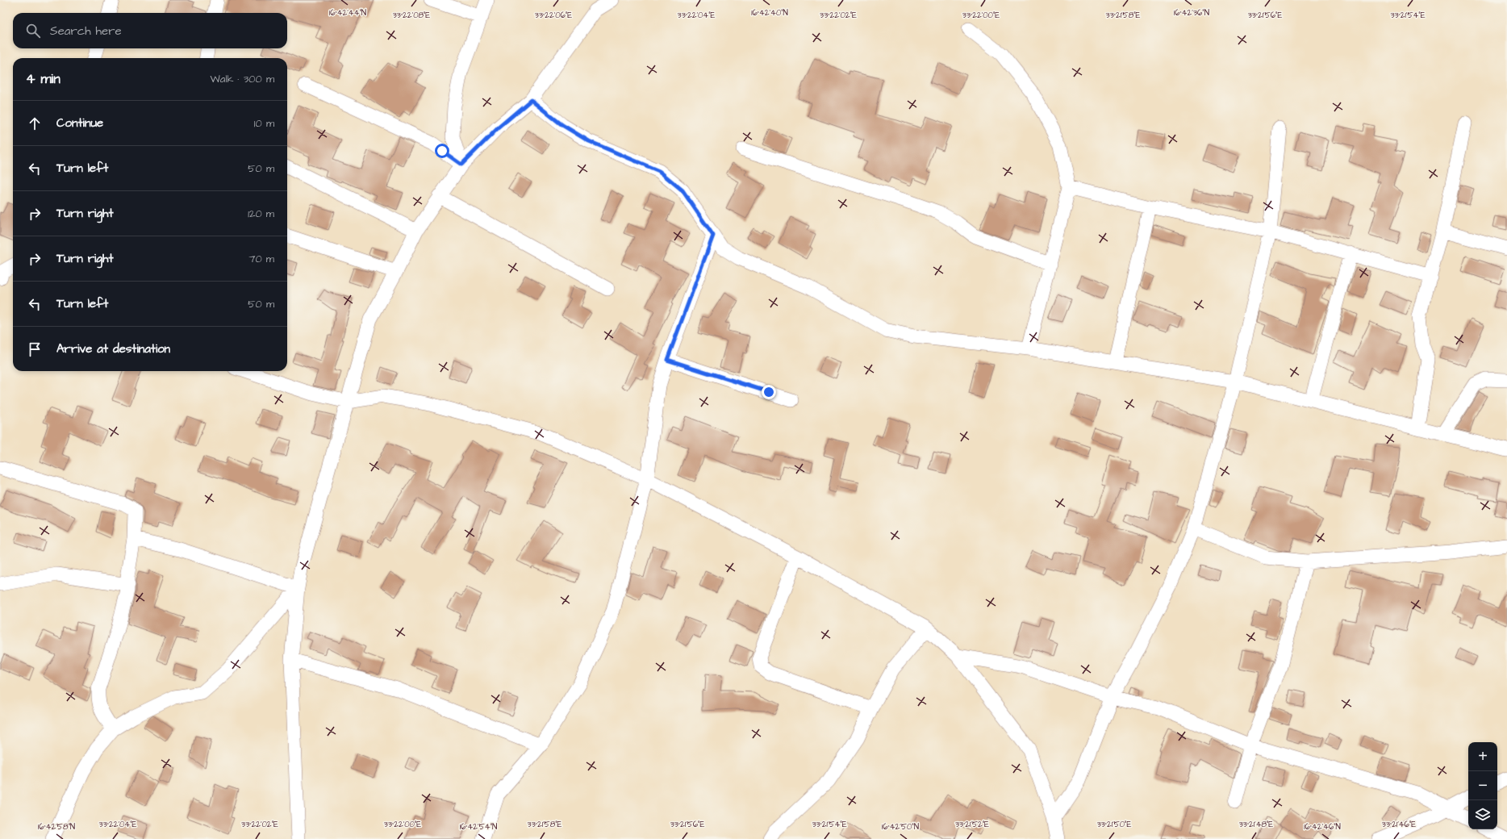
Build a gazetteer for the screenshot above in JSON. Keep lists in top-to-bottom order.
{
  "page": {
    "search": "Search here",
    "heading": ["4 min", "Walk · 300 m"],
    "list": [
      ["Continue", "10 m"],
      ["Turn left", "50 m"],
      ["Turn right", "120 m"],
      ["Turn right", "70 m"],
      ["Turn left", "50 m"],
      "Arrive at destination"
    ],
    "map_buttons": ["+", "−"]
  },
  "coordinates": [
    "16°42'44\"N",
    "16°42'40\"N",
    "16°42'36\"N",
    "33°22'08\"E",
    "33°22'06\"E",
    "33°22'04\"E",
    "33°22'02\"E",
    "33°22'00\"E",
    "33°21'58\"E",
    "33°21'56\"E",
    "33°21'54\"E",
    "33°21'52\"E",
    "33°21'50\"E",
    "33°21'48\"E",
    "33°21'46\"E",
    "16°42'58\"N",
    "16°42'54\"N",
    "16°42'50\"N",
    "16°42'46\"N"
  ]
}
